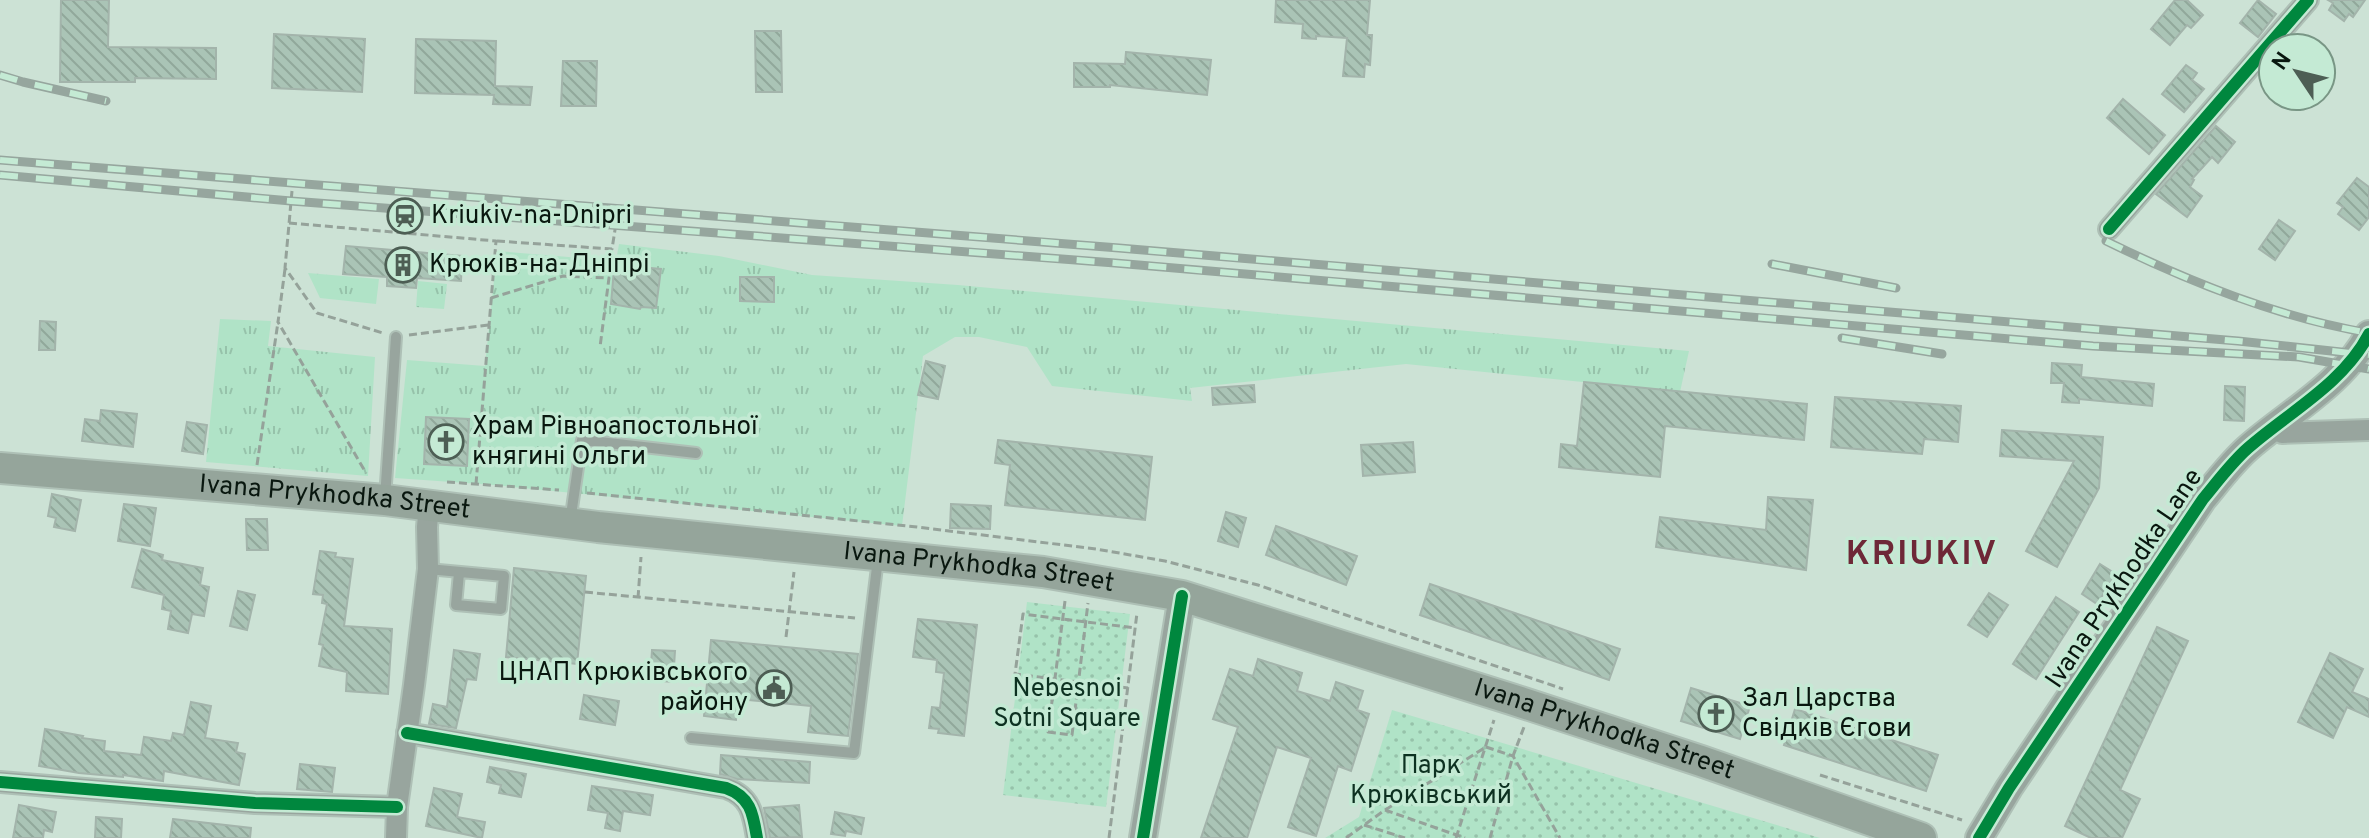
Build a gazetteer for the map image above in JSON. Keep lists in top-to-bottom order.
{
  "streets": {
    "main road": ["Ivana Prykhodka Street"],
    "street": ["Ivana Prykhodka Lane"]
  },
  "districts": ["KRIUKIV"],
  "parks": ["Nebesnoi Sotni Square", "Парк Крюківський"],
  "places": {
    "station": ["Kriukiv-na-Dnipri"],
    "building": ["Крюків-на-Дніпрі"],
    "church": ["Храм Рівноапостольної княгині Ольги", "Зал Царства Свідків Єгови"],
    "public building": ["ЦНАП Крюківського району"]
  },
  "north": "top left"
}
